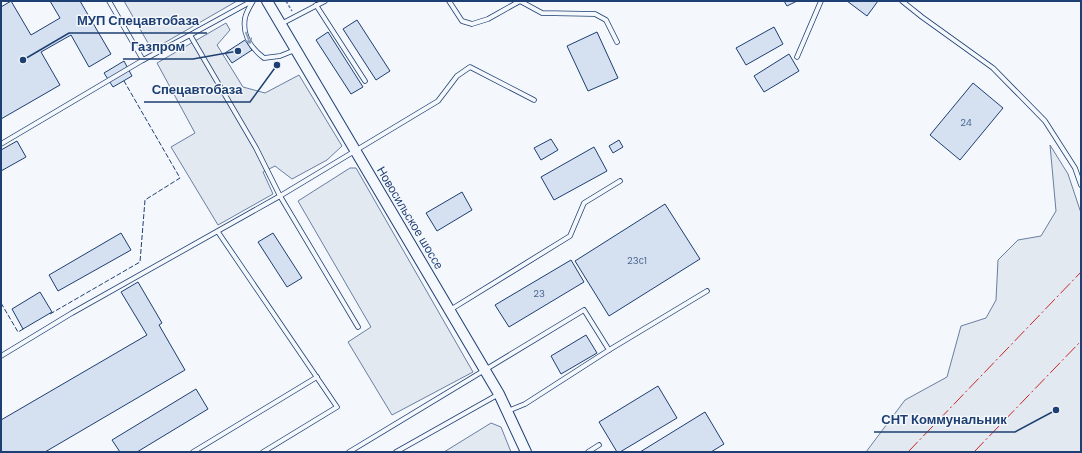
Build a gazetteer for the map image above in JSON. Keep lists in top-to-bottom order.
{
  "streets": {
    "street": ["Новосильское шоссе"]
  },
  "places": [
    "Газпром",
    "МУП Спецавтобаза",
    "Спецавтобаза",
    "СНТ Коммунальник"
  ],
  "house_numbers": ["24", "23с1", "23"]
}
